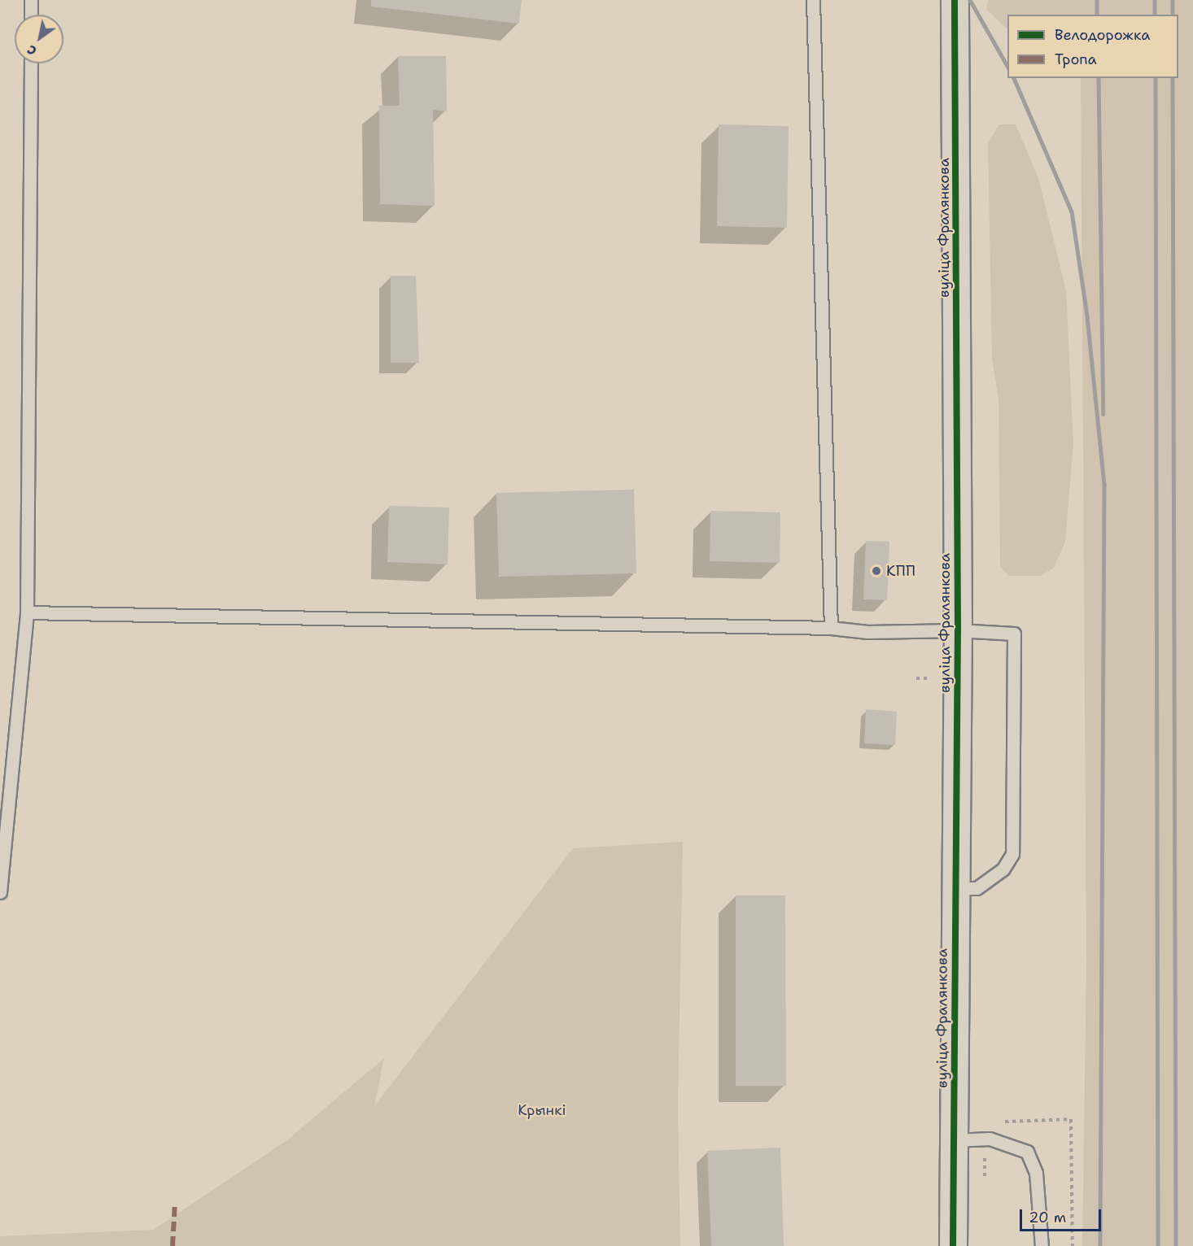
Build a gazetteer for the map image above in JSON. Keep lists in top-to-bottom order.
{
  "streets": {
    "street": ["вуліца Фралянкова"]
  },
  "parks": ["Крынкі"],
  "places": ["КПП"],
  "legend": ["Велодорожка", "Тропа"],
  "scale_bar": "20 m",
  "north": "bottom left"
}
